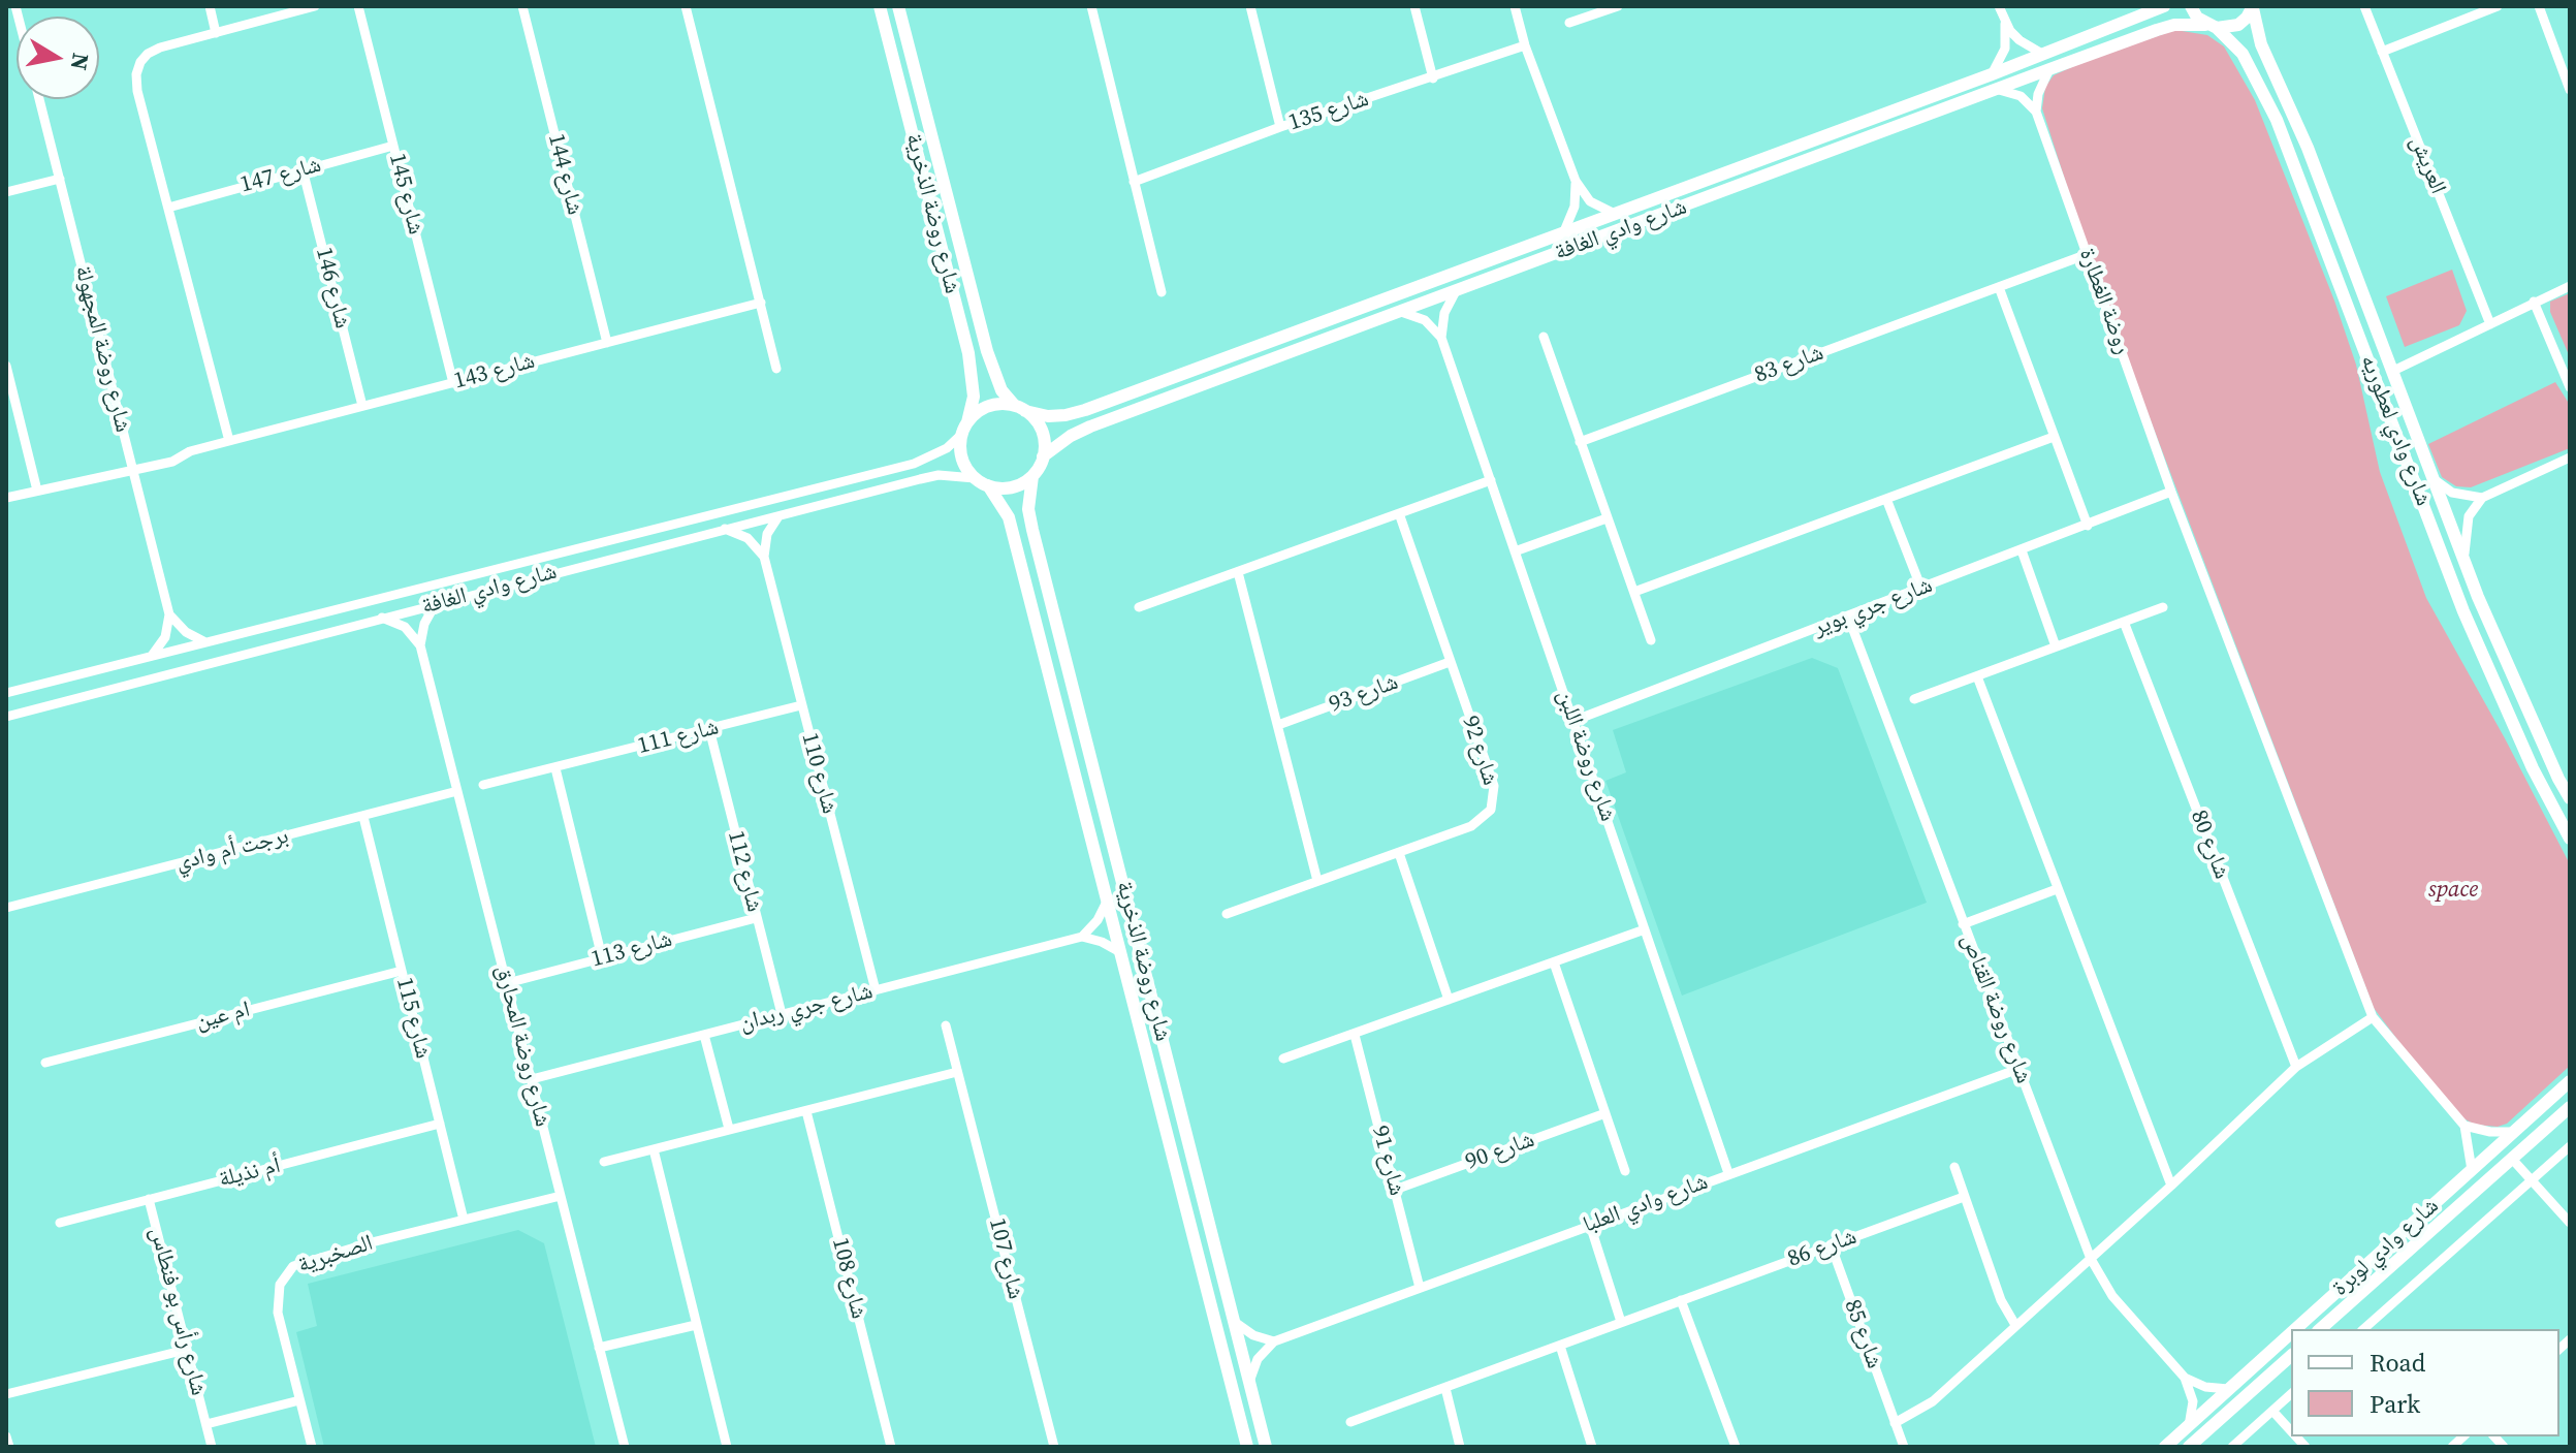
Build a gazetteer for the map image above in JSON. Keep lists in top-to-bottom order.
{
  "streets": {
    "street": [
      "شارع 135",
      "العريش",
      "شارع 144",
      "شارع 147",
      "شارع 145",
      "شارع روضة الذخرية",
      "شارع وادي الغافة",
      "شارع 146",
      "روضة الغطارة",
      "شارع روضة المجهولة",
      "شارع 83",
      "شارع 143",
      "شارع وادي لعطوريه",
      "شارع جري بوير",
      "شارع 93",
      "شارع 111",
      "شارع 92",
      "شارع روضة اللبن",
      "شارع 110",
      "شارع 80",
      "برجت أم وادي",
      "شارع 112",
      "شارع 113",
      "شارع جري ربدان",
      "شارع روضة القناص",
      "ام عين",
      "شارع 115",
      "شارع روضة المحارق",
      "شارع 90",
      "شارع 91",
      "أم نذيلة",
      "شارع وادي العلبا",
      "شارع وادي لوبرة",
      "شارع 86",
      "الصخبرية",
      "شارع 107",
      "شارع 108",
      "شارع رأس بو فنطاس",
      "شارع 85"
    ]
  },
  "crossings": [
    ["شارع 144", "شارع 143"],
    ["شارع 147", "شارع 145"],
    ["شارع 147", "شارع 146"],
    ["شارع 145", "شارع 143"],
    ["شارع روضة الذخرية", "شارع وادي الغافة"],
    ["شارع وادي الغافة", "شارع وادي لعطوريه"],
    ["شارع 146", "شارع 143"],
    ["روضة الغطارة", "شارع 83"],
    ["روضة الغطارة", "شارع جري بوير"],
    ["شارع روضة المجهولة", "شارع 143"],
    ["شارع جري بوير", "شارع روضة اللبن"],
    ["شارع جري بوير", "شارع روضة القناص"],
    ["شارع 93", "شارع 92"],
    ["شارع 111", "شارع 110"],
    ["شارع 111", "شارع 112"],
    ["شارع روضة اللبن", "شارع وادي العلبا"],
    ["شارع 110", "شارع جري ربدان"],
    ["برجت أم وادي", "شارع 115"],
    ["برجت أم وادي", "شارع روضة المحارق"],
    ["شارع 112", "شارع 113"],
    ["شارع 112", "شارع جري ربدان"],
    ["شارع 113", "شارع روضة المحارق"],
    ["شارع جري ربدان", "شارع روضة المحارق"],
    ["شارع روضة القناص", "شارع وادي العلبا"],
    ["ام عين", "شارع 115"],
    ["شارع 115", "أم نذيلة"],
    ["شارع 115", "الصخبرية"],
    ["شارع روضة المحارق", "الصخبرية"],
    ["شارع 90", "شارع 91"],
    ["شارع 91", "شارع وادي العلبا"],
    ["أم نذيلة", "شارع رأس بو فنطاس"],
    ["شارع 86", "شارع 85"],
    ["الصخبرية", "شارع رأس بو فنطاس"]
  ],
  "parks": ["space"],
  "legend": ["Road", "Park"],
  "north": "right"
}
